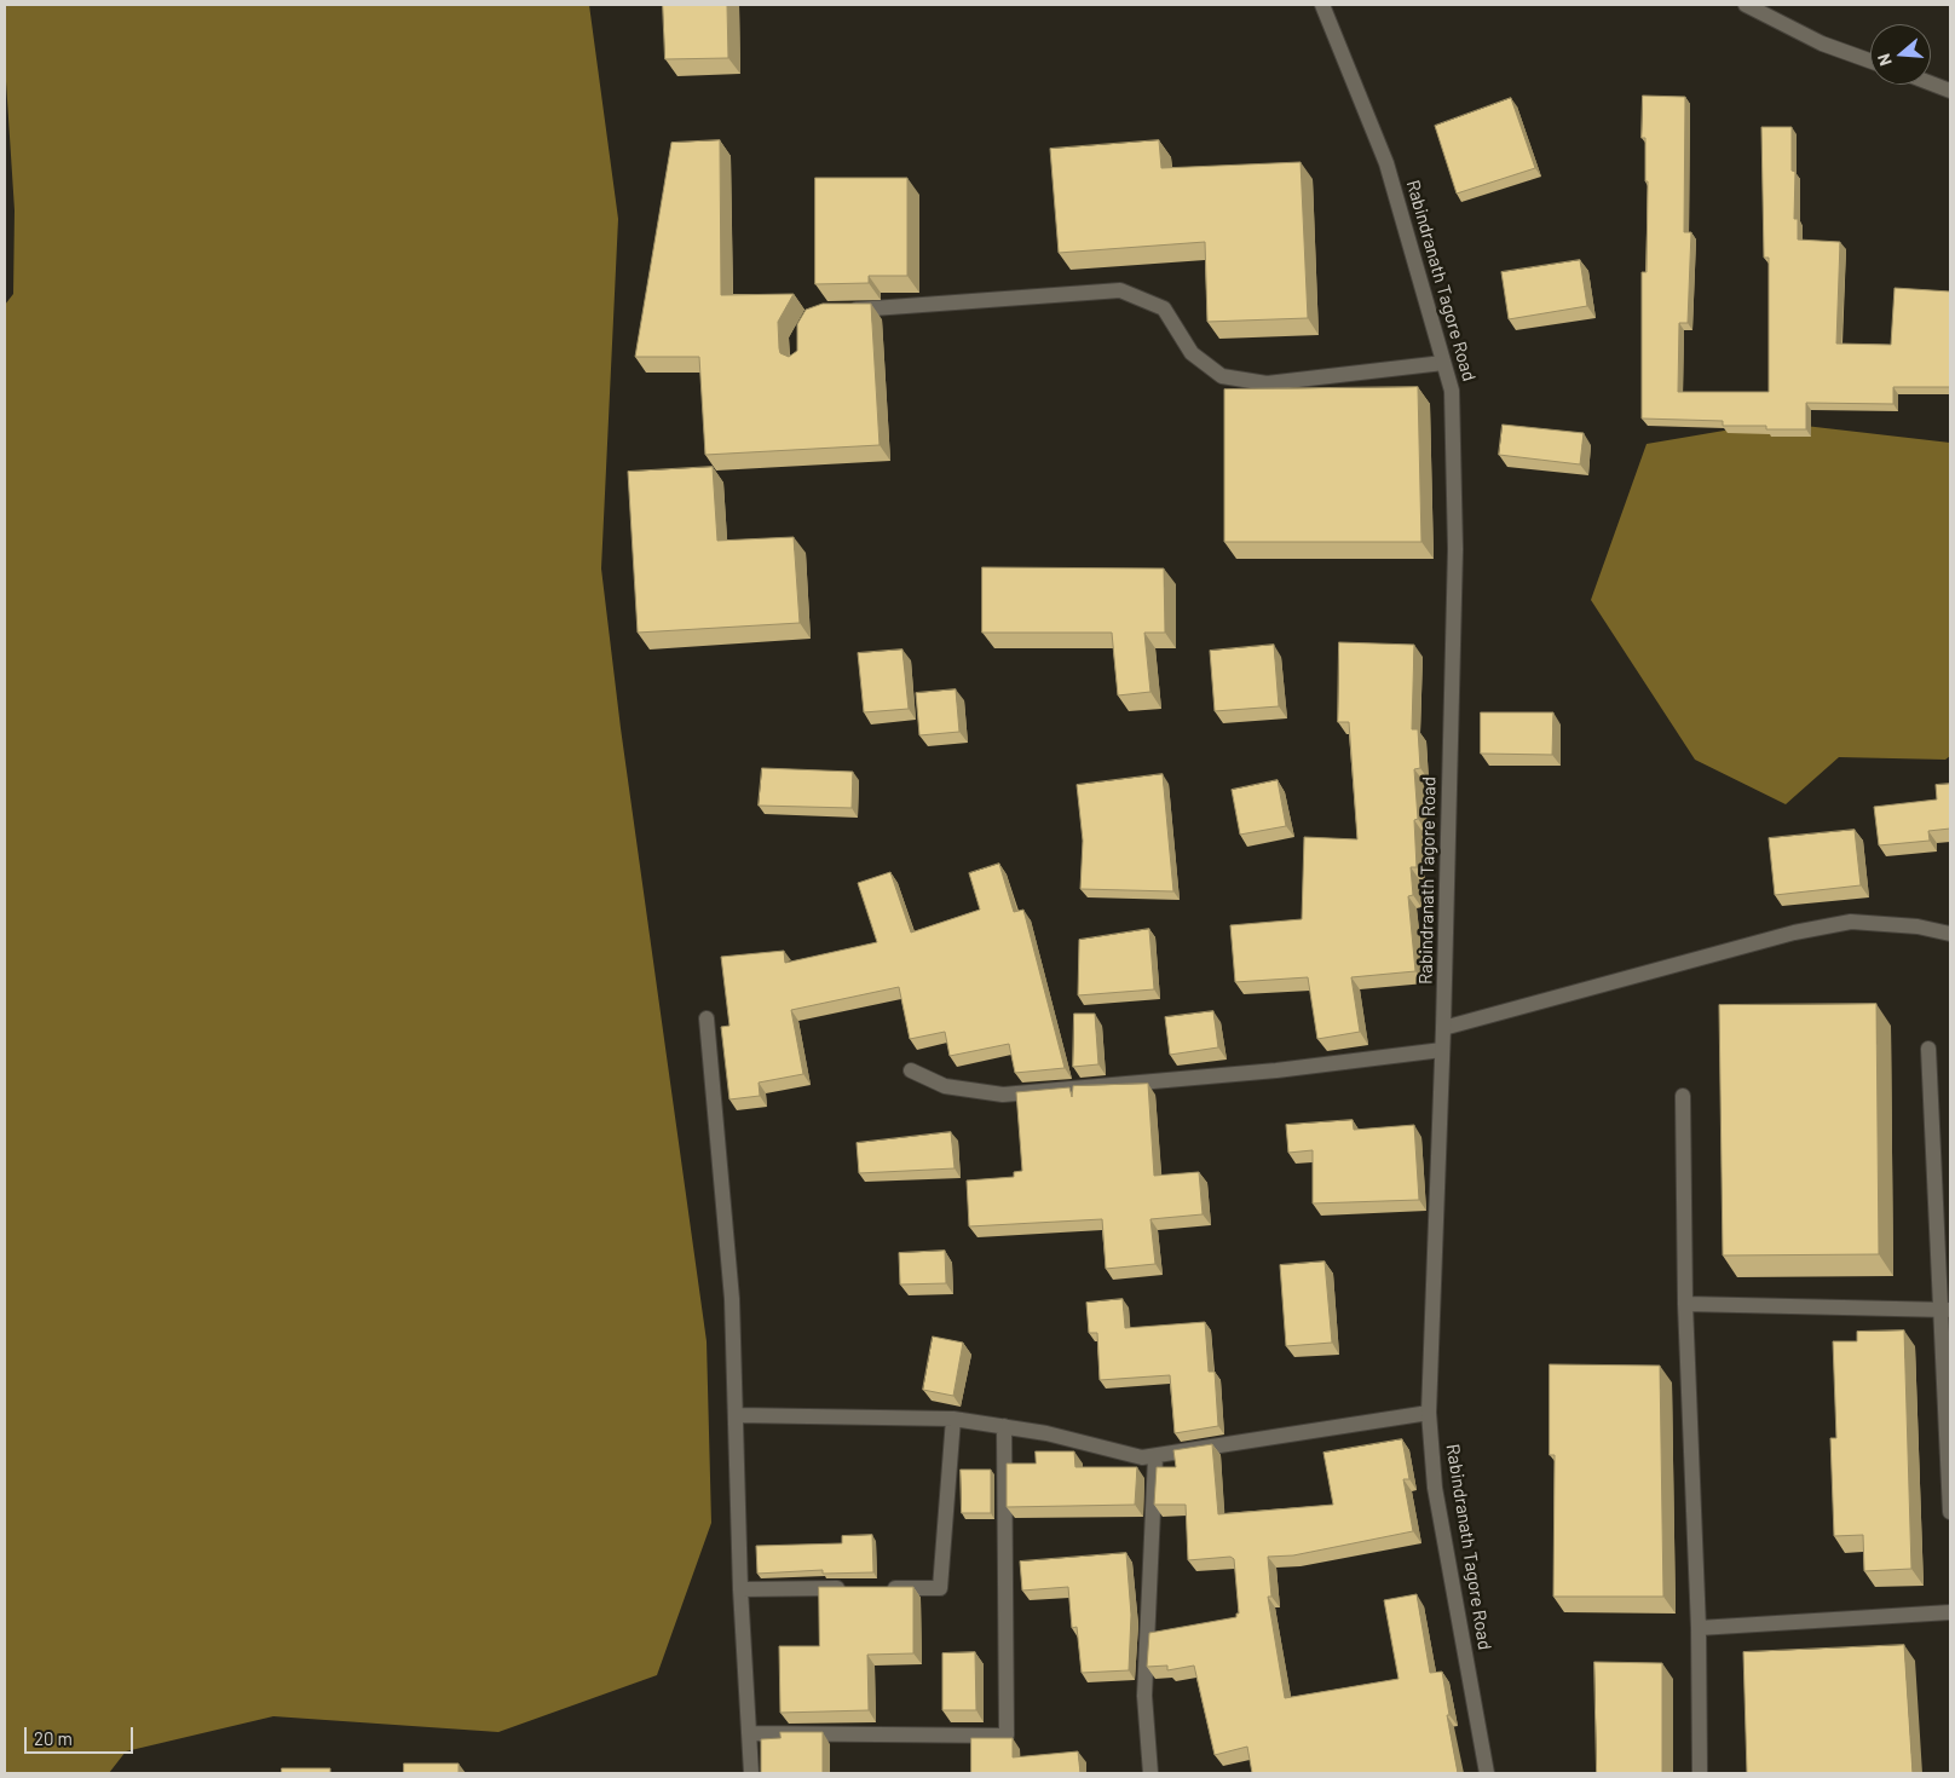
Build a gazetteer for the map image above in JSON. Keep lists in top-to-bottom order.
{
  "streets": {
    "street": ["Rabindranath Tagore Road"]
  },
  "scale_bar": "20 m",
  "north": "left"
}
